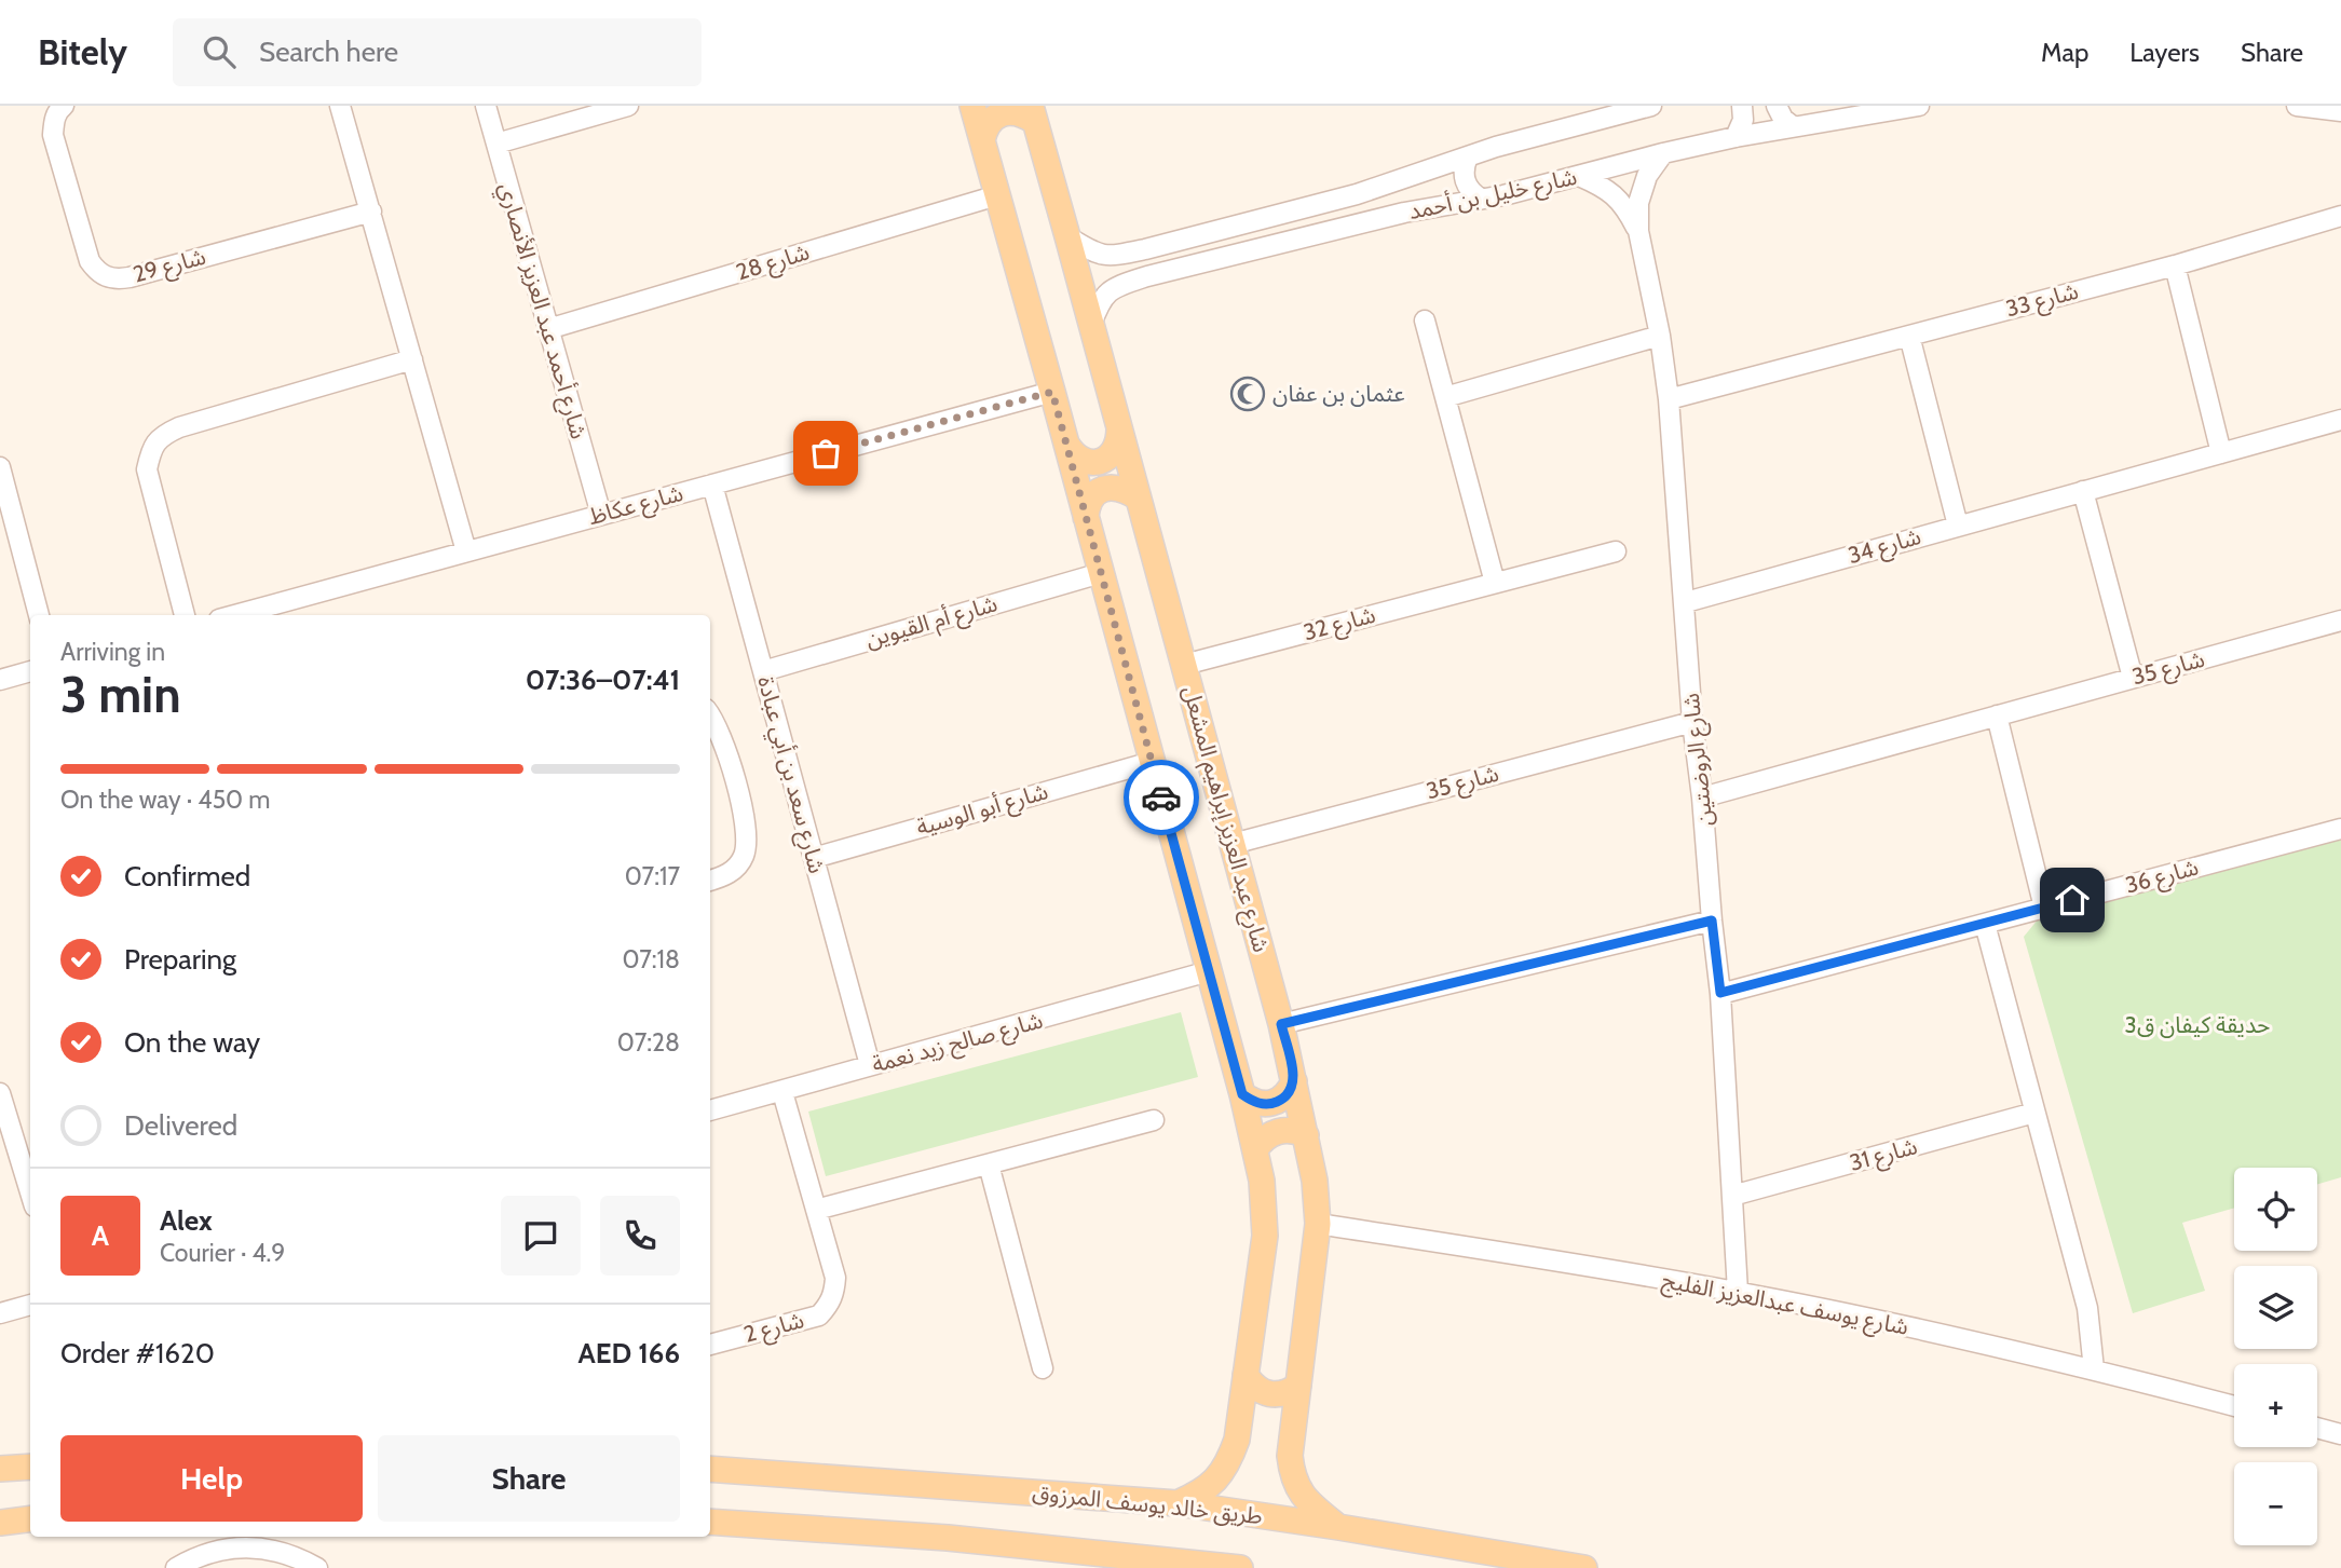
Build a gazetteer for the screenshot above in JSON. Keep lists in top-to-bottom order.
{
  "streets": {
    "main road": ["شارع عبد العزيز إبراهيم المشعل", "طريق خالد يوسف المرزوق"],
    "street": [
      "شارع خليل بن أحمد",
      "شارع 28",
      "شارع 29",
      "شارع 33",
      "شارع أحمد عبد العزيز الأنصاري",
      "شارع عكاظ",
      "شارع 34",
      "شارع أم القيوين",
      "شارع 32",
      "شارع 35",
      "شارع الروضتين",
      "شارع سعد بن أبي عبادة",
      "شارع أبو الوسية",
      "شارع 36",
      "شارع صالح زيد نعمة",
      "شارع 31",
      "شارع يوسف عبدالعزيز الفليج",
      "شارع 2"
    ]
  },
  "crossings": [
    ["شارع خليل بن أحمد", "شارع الروضتين"],
    ["شارع خليل بن أحمد", "شارع عبد العزيز إبراهيم المشعل"],
    ["شارع 28", "شارع أحمد عبد العزيز الأنصاري"],
    ["شارع 33", "شارع الروضتين"],
    ["شارع أحمد عبد العزيز الأنصاري", "شارع عكاظ"],
    ["شارع عكاظ", "شارع سعد بن أبي عبادة"],
    ["شارع 34", "شارع الروضتين"],
    ["شارع أم القيوين", "شارع سعد بن أبي عبادة"],
    ["شارع 32", "شارع عبد العزيز إبراهيم المشعل"],
    ["شارع 35", "شارع الروضتين"],
    ["شارع 35", "شارع عبد العزيز إبراهيم المشعل"],
    ["شارع الروضتين", "شارع 36"],
    ["شارع الروضتين", "شارع 31"],
    ["شارع الروضتين", "شارع يوسف عبدالعزيز الفليج"],
    ["شارع سعد بن أبي عبادة", "شارع أبو الوسية"],
    ["شارع سعد بن أبي عبادة", "شارع صالح زيد نعمة"],
    ["شارع عبد العزيز إبراهيم المشعل", "شارع يوسف عبدالعزيز الفليج"],
    ["شارع عبد العزيز إبراهيم المشعل", "طريق خالد يوسف المرزوق"],
    ["شارع صالح زيد نعمة", "شارع 2"]
  ],
  "parks": ["حديقة كيفان ق3"],
  "places": {
    "mosque": ["عثمان بن عفان"]
  },
  "page": {
    "header": "Bitely",
    "search": "Search here",
    "nav": ["Map", "Layers", "Share"],
    "heading": ["3 min", "Arriving in", "07:36–07:41"],
    "panel": [
      "Alex",
      "Courier · 4.9",
      "Order #1620",
      "AED 166"
    ],
    "bar": "On the way · 450 m",
    "list": [
      ["Confirmed", "07:17"],
      ["Preparing", "07:18"],
      ["On the way", "07:28"],
      "Delivered"
    ],
    "map_buttons": ["+", "−"],
    "round": "A",
    "buttons": ["Help", "Share"]
  }
}
